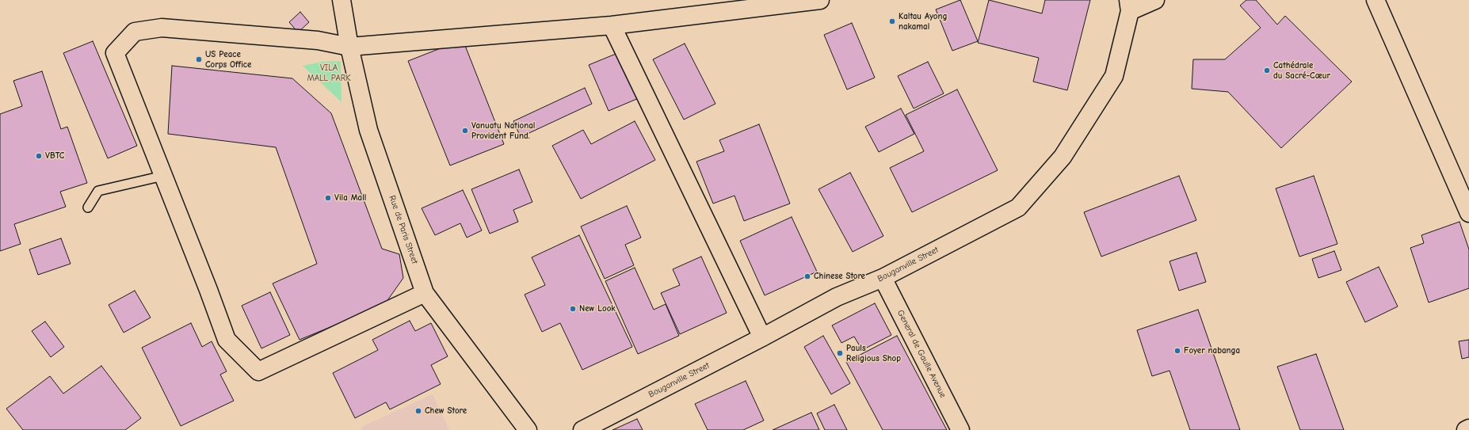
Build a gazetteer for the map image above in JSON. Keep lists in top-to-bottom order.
{
  "streets": {
    "street": ["Rue de Paris Street", "Bouganville Street", "General de Gaulle Avenue"]
  },
  "crossings": [
    ["Bouganville Street", "General de Gaulle Avenue"]
  ],
  "parks": ["VILA MALL PARK"],
  "places": [
    "Kaltau Ayong nakamal",
    "US Peace Corps Office",
    "Cathédrale du Sacré-Cœur",
    "Vanuatu National Provident Fund.",
    "VBTC",
    "Vila Mall",
    "Chinese Store",
    "New Look",
    "Foyer nabanga",
    "Pauls Religious Shop",
    "Chew Store"
  ]
}
